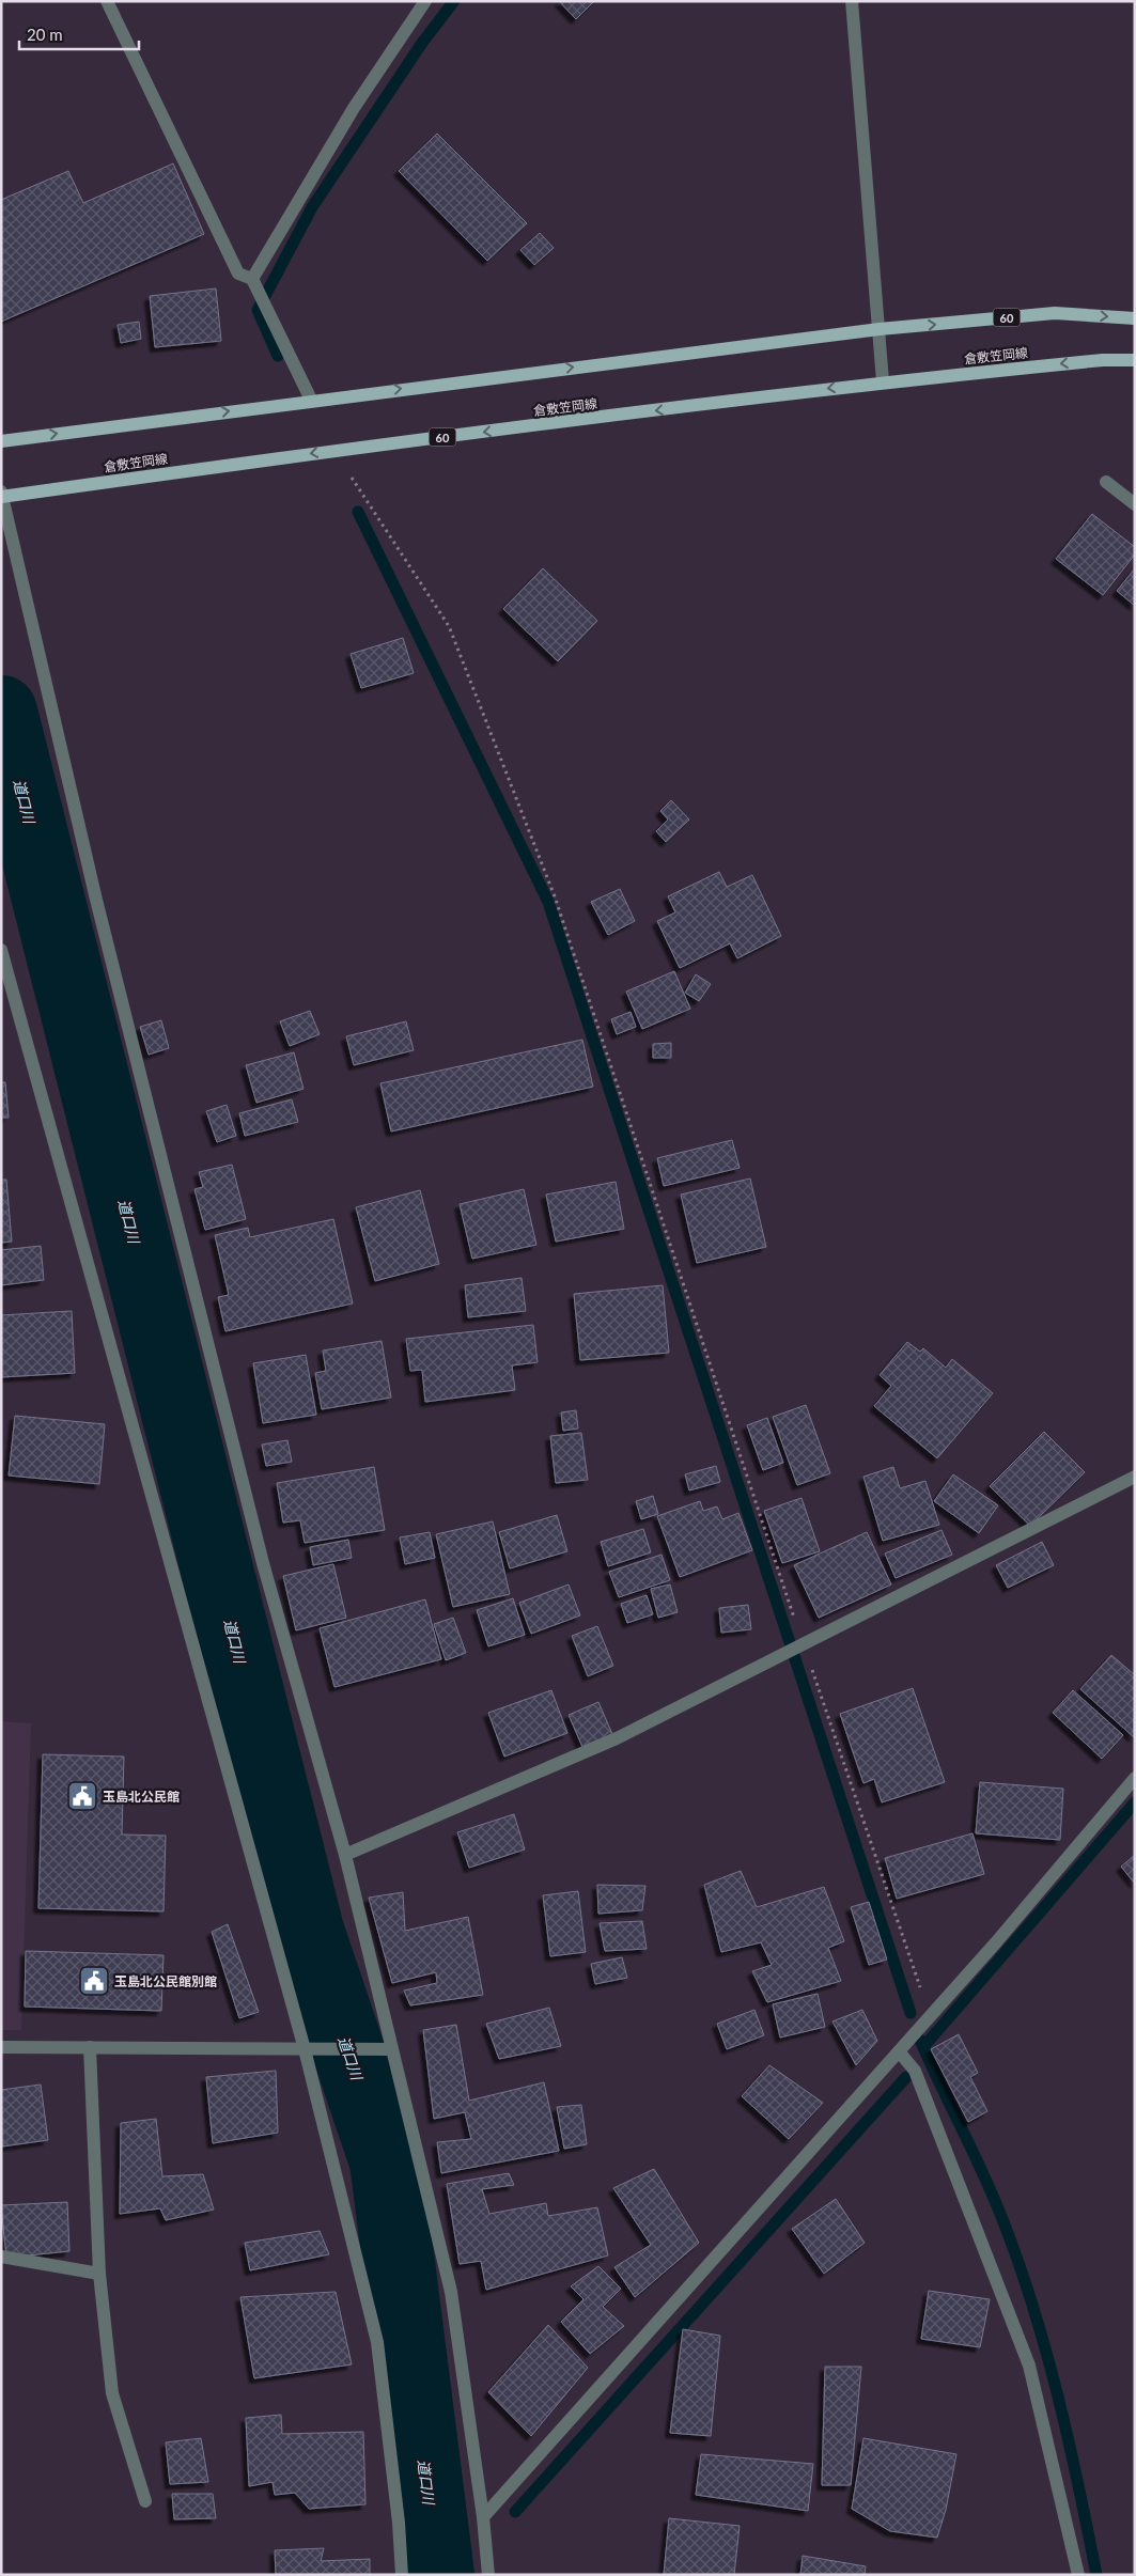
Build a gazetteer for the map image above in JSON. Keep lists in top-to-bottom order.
{
  "streets": {
    "main road": ["60", "倉敷笠岡線"]
  },
  "water": ["道口川"],
  "places": {
    "public building": ["玉島北公民館", "玉島北公民館別館"]
  },
  "scale_bar": "20 m"
}
